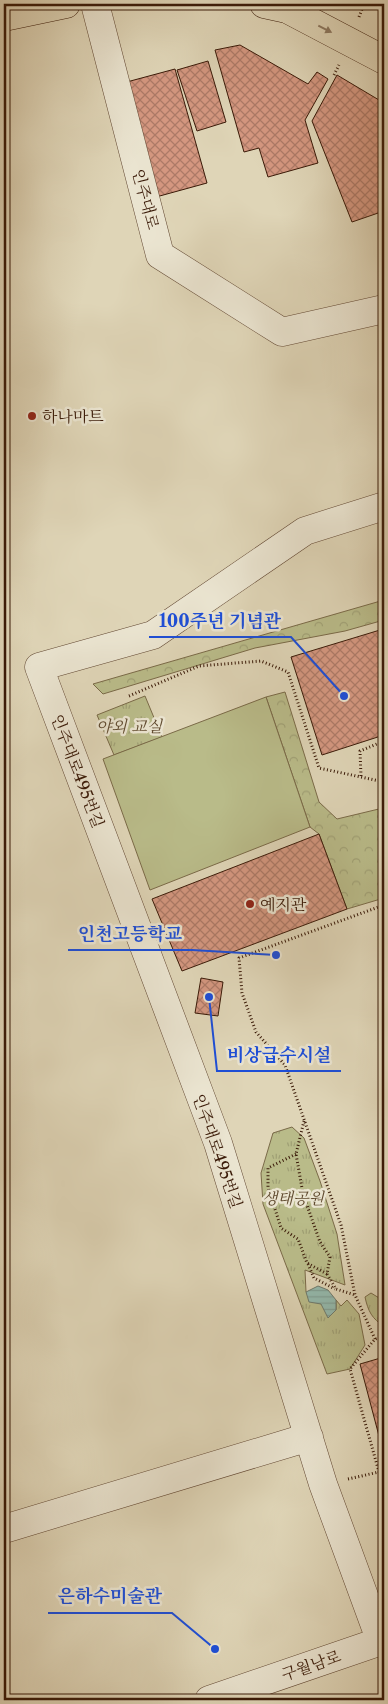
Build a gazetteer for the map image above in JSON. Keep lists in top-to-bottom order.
{
  "streets": {
    "street": ["인주대로", "인주대로495번길", "구월남로"]
  },
  "crossings": [
    ["인주대로495번길", "구월남로"]
  ],
  "parks": ["야외 교실", "생태공원"],
  "places": [
    "하나마트",
    "100주년 기념관",
    "예지관",
    "인천고등학교",
    "비상급수시설",
    "은하수미술관"
  ]
}
